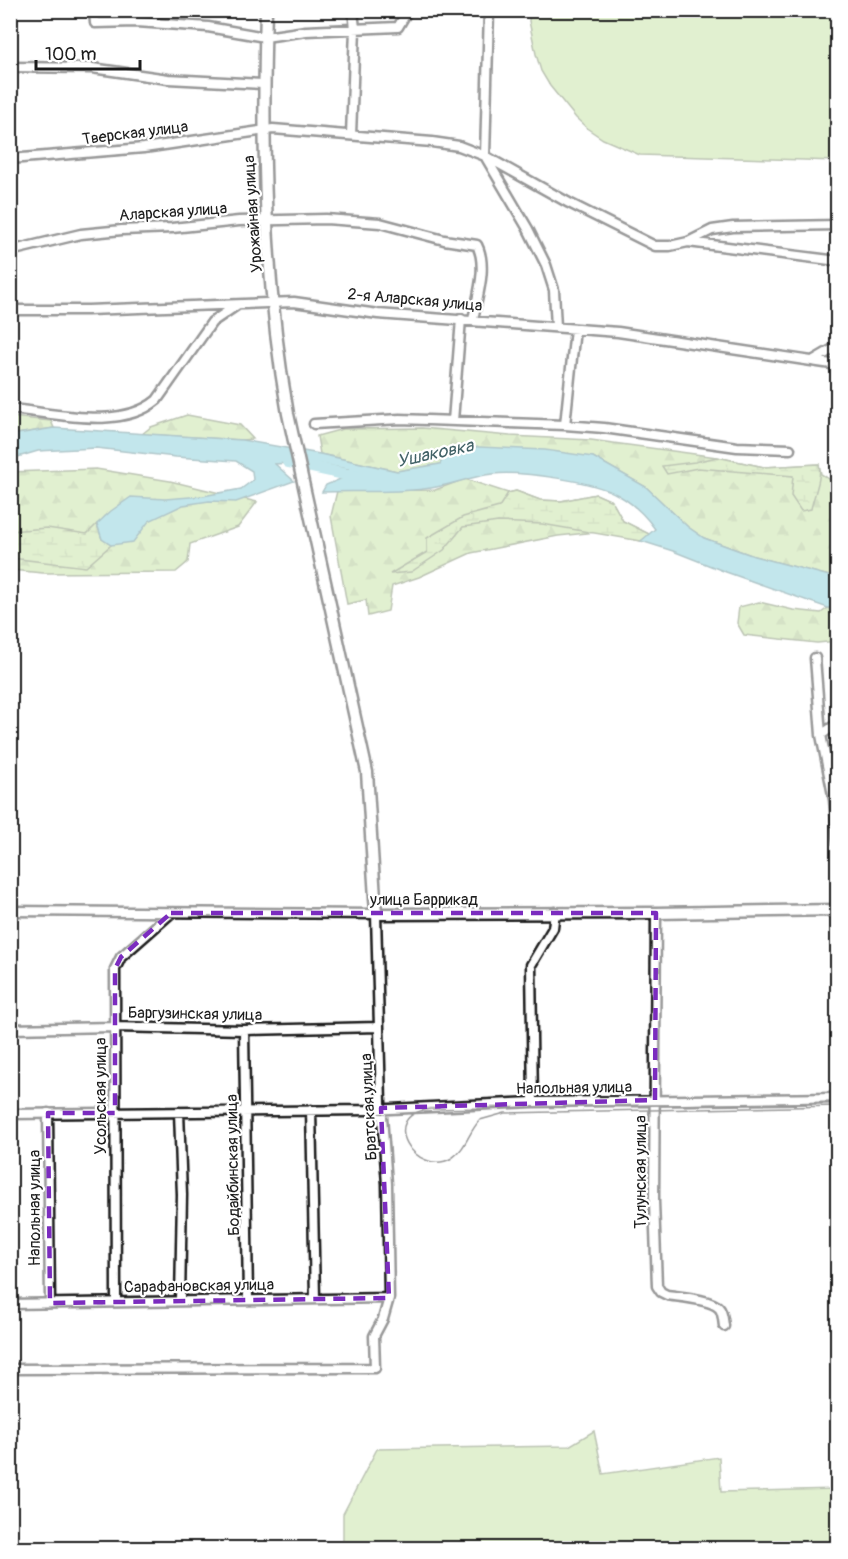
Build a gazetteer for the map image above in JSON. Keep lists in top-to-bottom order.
{
  "streets": {
    "main road": ["Урожайная улица", "улица Баррикад"],
    "street": [
      "Тверская улица",
      "Аларская улица",
      "2-я Аларская улица",
      "Баргузинская улица",
      "Напольная улица",
      "Усольская улица",
      "Братская улица",
      "Бодайбинская улица",
      "Тулунская улица",
      "Сарафановская улица"
    ]
  },
  "crossings": [
    ["Тверская улица", "Урожайная улица"],
    ["Аларская улица", "Урожайная улица"],
    ["Аларская улица", "2-я Аларская улица"],
    ["Урожайная улица", "2-я Аларская улица"],
    ["Урожайная улица", "улица Баррикад"],
    ["Урожайная улица", "Братская улица"],
    ["улица Баррикад", "Усольская улица"],
    ["улица Баррикад", "Братская улица"],
    ["улица Баррикад", "Тулунская улица"],
    ["Баргузинская улица", "Усольская улица"],
    ["Баргузинская улица", "Братская улица"],
    ["Баргузинская улица", "Бодайбинская улица"],
    ["Напольная улица", "Усольская улица"],
    ["Напольная улица", "Братская улица"],
    ["Напольная улица", "Бодайбинская улица"],
    ["Напольная улица", "Тулунская улица"],
    ["Напольная улица", "Сарафановская улица"],
    ["Усольская улица", "Сарафановская улица"],
    ["Братская улица", "Сарафановская улица"],
    ["Бодайбинская улица", "Сарафановская улица"]
  ],
  "water": ["Ушаковка"],
  "scale_bar": "100 m"
}
